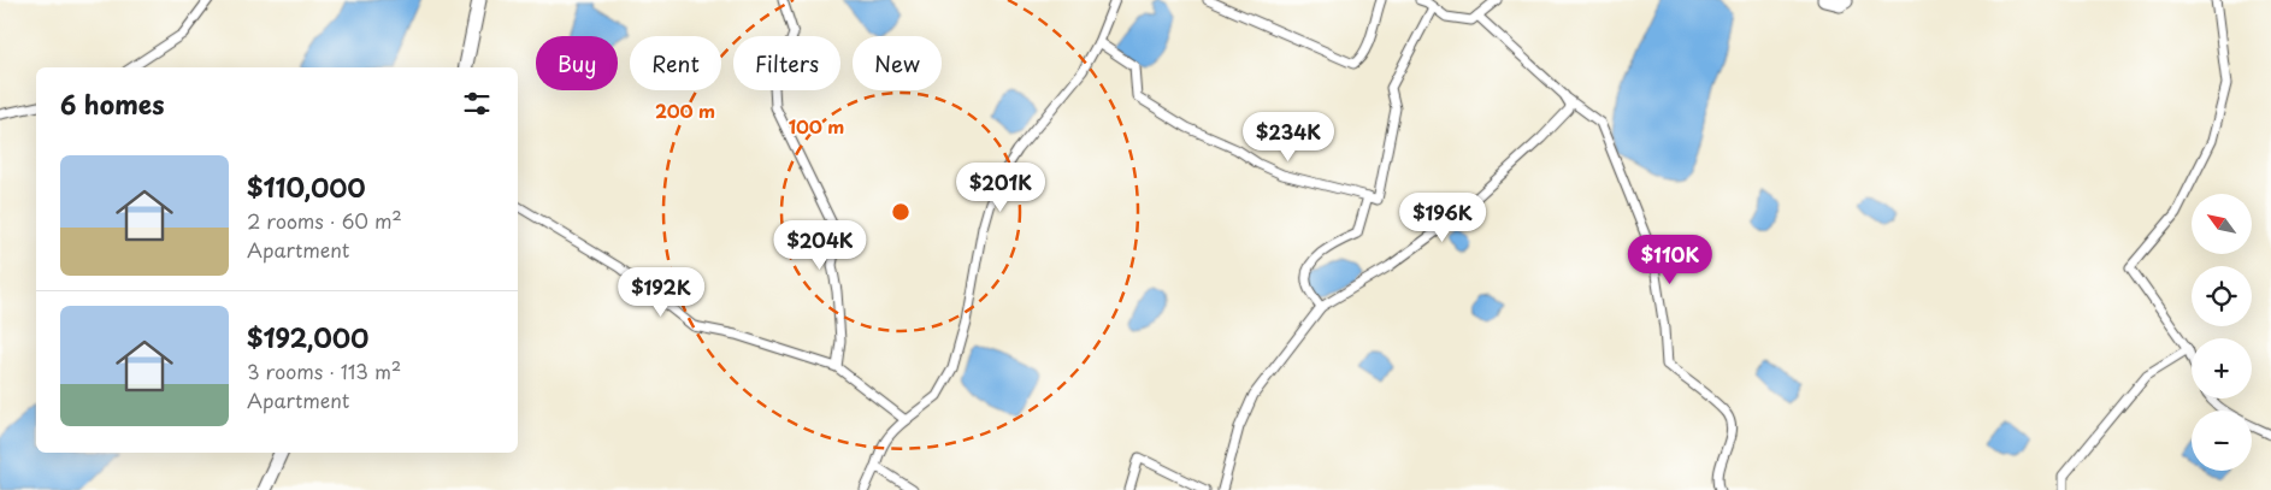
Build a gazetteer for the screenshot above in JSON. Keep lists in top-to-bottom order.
{
  "north": "top left",
  "page": {
    "chip": [
      "Buy",
      "Rent",
      "Filters",
      "New"
    ],
    "heading": "6 homes",
    "price": [
      "$234K",
      "$201K",
      "$196K",
      "$204K",
      "$110K",
      "$192K"
    ],
    "list": [
      {
        "name": "$110,000",
        "note": "2 rooms · 60 m² · Apartment"
      },
      {
        "name": "$192,000",
        "note": "3 rooms · 113 m² · Apartment"
      }
    ],
    "map_buttons": ["+", "−"]
  },
  "rings": ["200 m", "100 m"]
}
